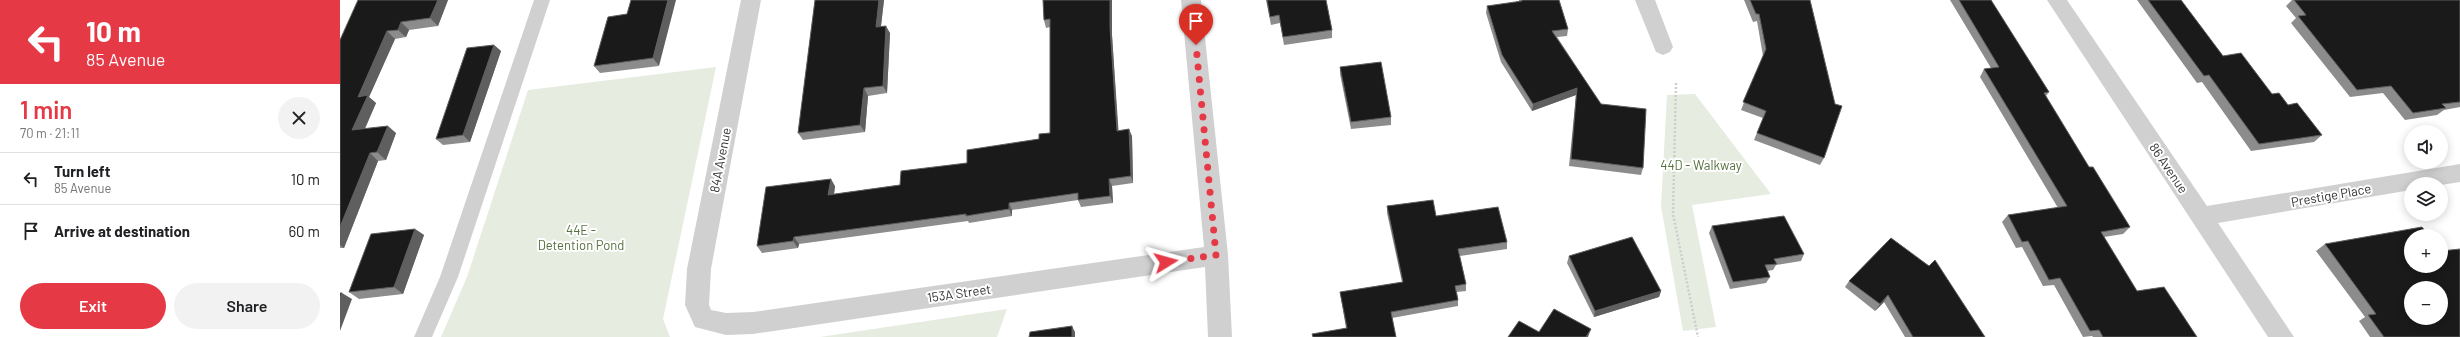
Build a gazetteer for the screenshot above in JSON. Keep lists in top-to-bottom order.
{
  "streets": {
    "street": [
      "84A Avenue",
      "86 Avenue",
      "Prestige Place",
      "153A Street"
    ]
  },
  "crossings": [
    ["84A Avenue", "153A Street"],
    ["86 Avenue", "Prestige Place"]
  ],
  "parks": ["44D - Walkway", "44E - Detention Pond"],
  "page": {
    "turn": ["10 m", "85 Avenue"],
    "heading": ["1 min", "70 m · 21:11"],
    "map_buttons": ["+", "−"],
    "list": [
      {
        "name": "Turn left",
        "note": "85 Avenue",
        "value": "10 m"
      },
      {
        "name": "Arrive at destination",
        "value": "60 m"
      }
    ],
    "buttons": ["Exit", "Share"]
  }
}
